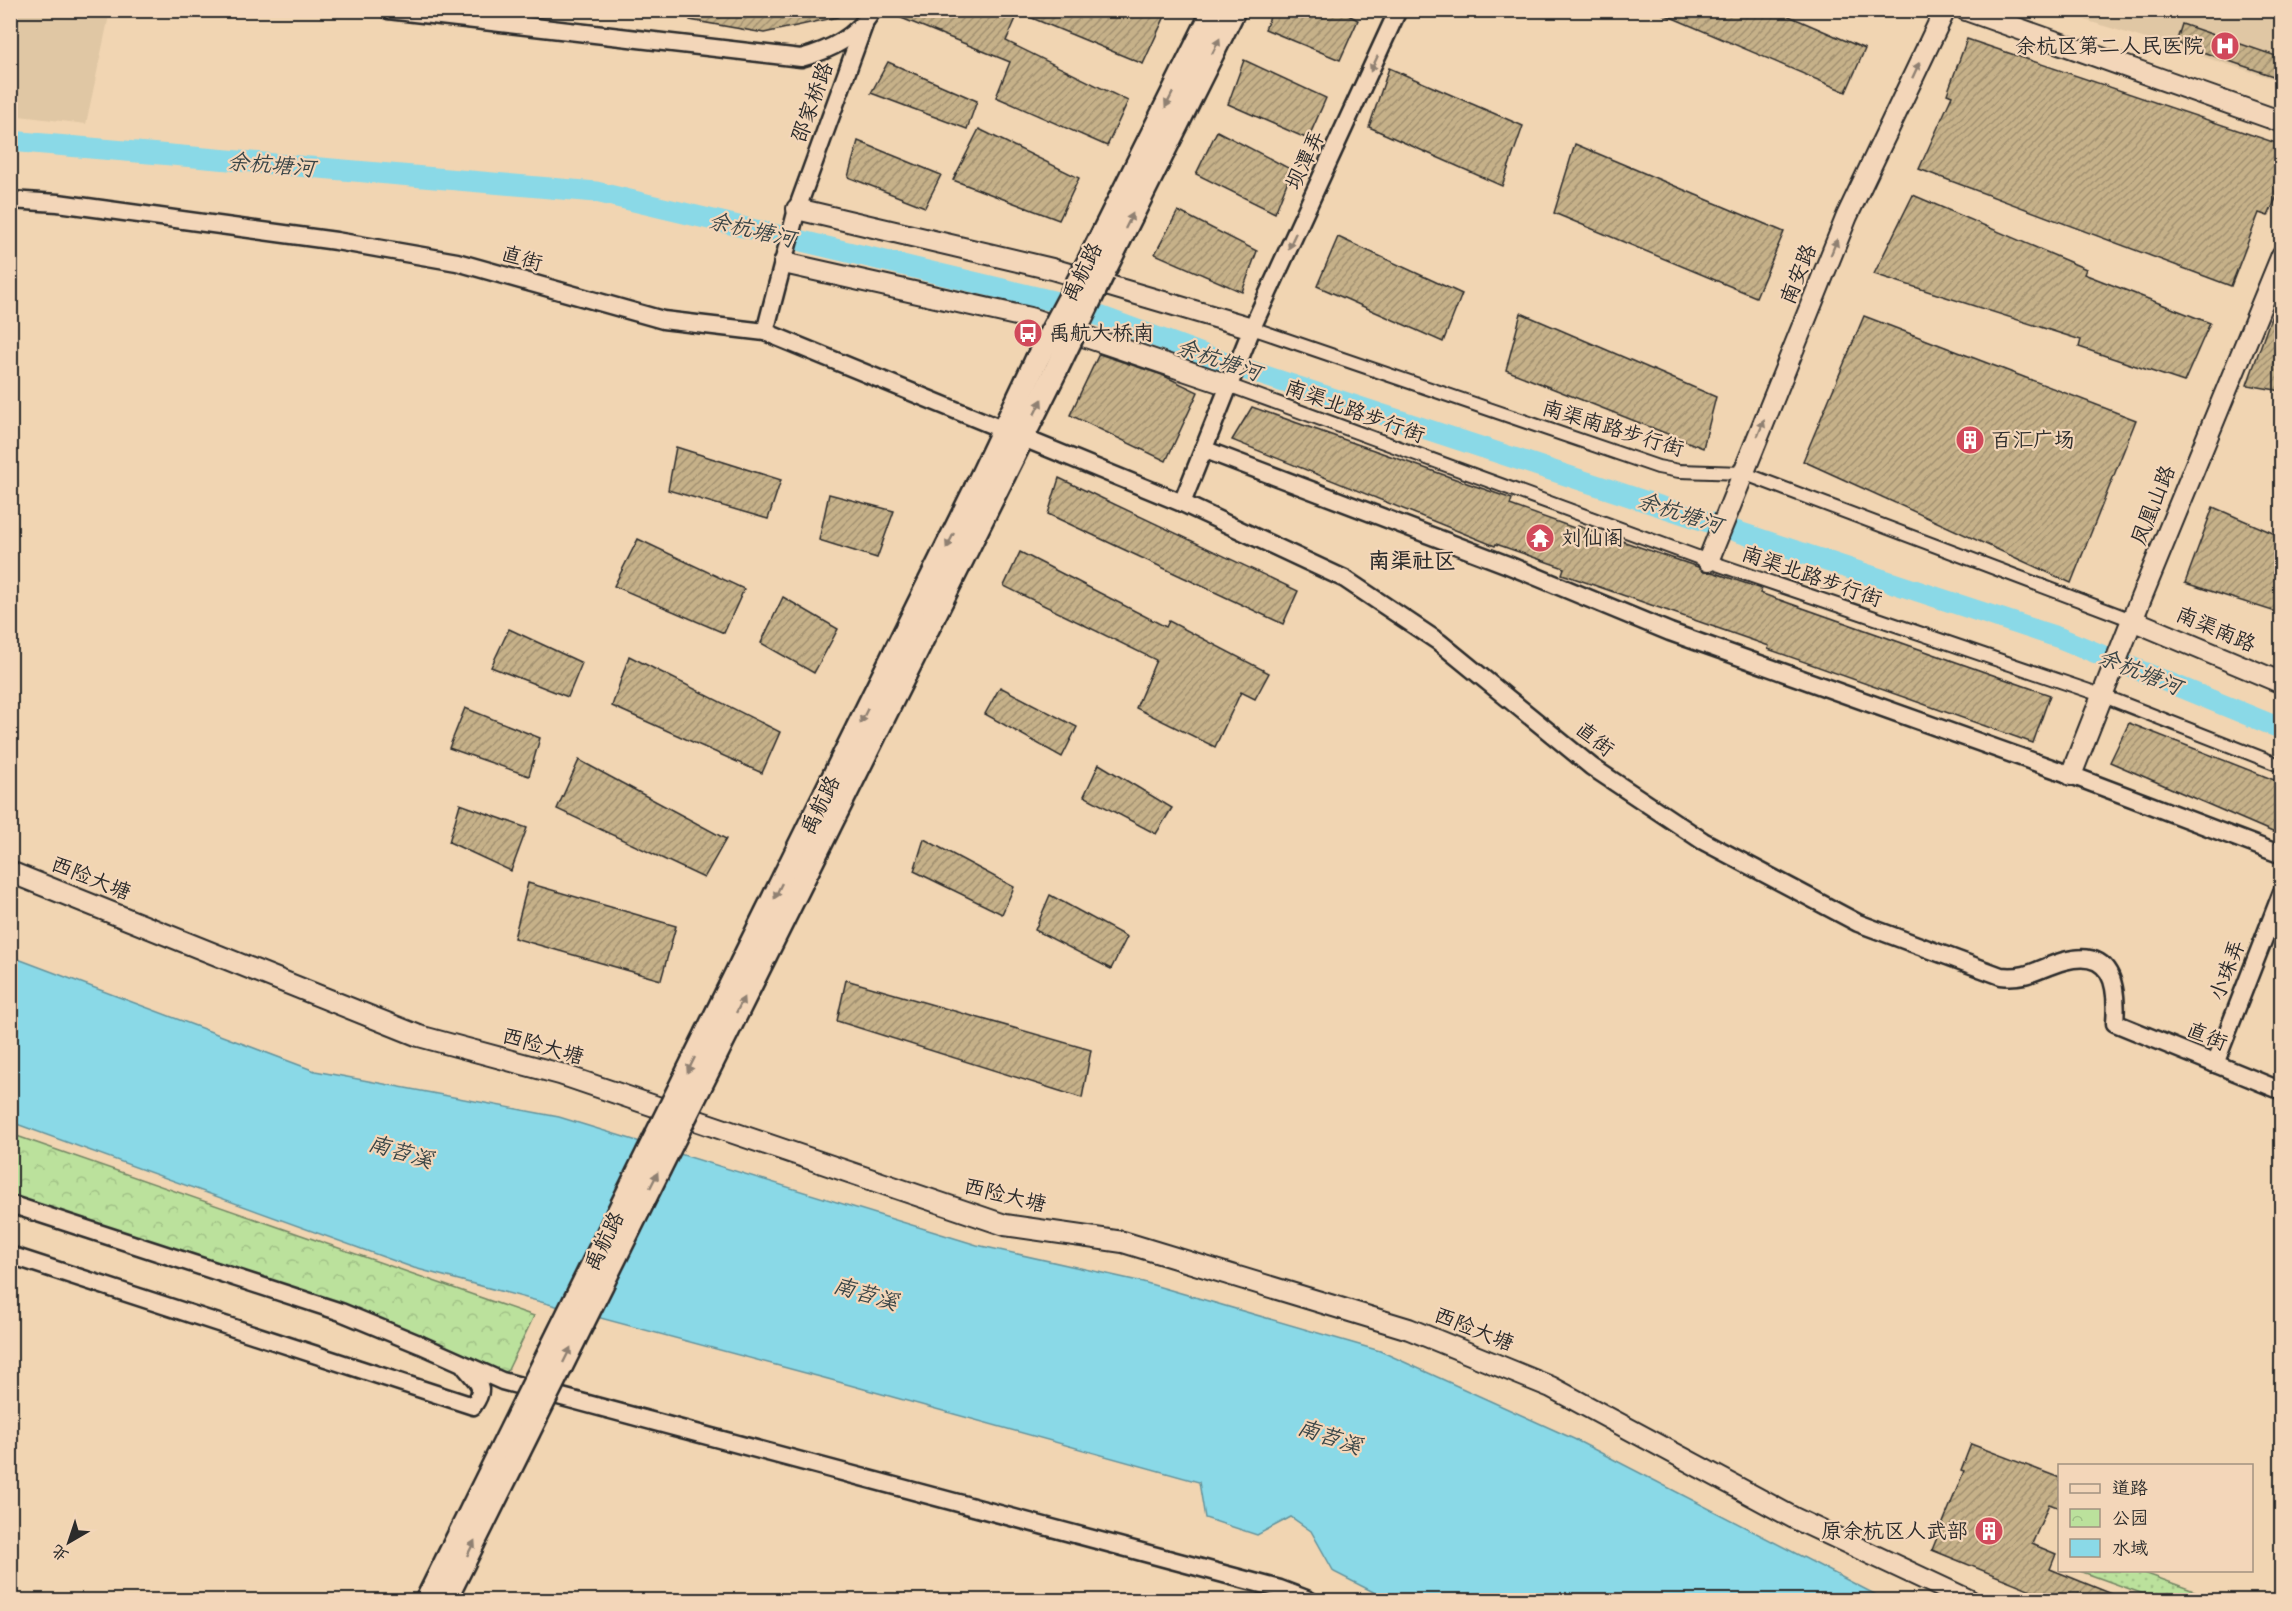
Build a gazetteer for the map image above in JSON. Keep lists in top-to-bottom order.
{
  "streets": {
    "main road": ["禹航路"],
    "street": [
      "邵家桥路",
      "坝潭弄",
      "直街",
      "南安路",
      "南渠北路步行街",
      "南渠南路步行街",
      "凤凰山路",
      "南渠南路",
      "西险大塘",
      "小珠弄"
    ]
  },
  "crossings": [
    ["邵家桥路", "直街"],
    ["坝潭弄", "直街"],
    ["坝潭弄", "南渠北路步行街"],
    ["坝潭弄", "南渠南路步行街"],
    ["直街", "禹航路"],
    ["直街", "小珠弄"],
    ["南安路", "南渠北路步行街"],
    ["南安路", "南渠南路步行街"],
    ["南渠北路步行街", "凤凰山路"],
    ["南渠南路步行街", "凤凰山路"],
    ["南渠南路步行街", "南渠南路"],
    ["凤凰山路", "南渠南路"]
  ],
  "one_way": ["坝潭弄", "南安路"],
  "districts": ["南渠社区"],
  "water": ["余杭塘河", "南苕溪"],
  "places": {
    "hospital": ["余杭区第二人民医院"],
    "bus stop": ["禹航大桥南"],
    "building": ["百汇广场", "原余杭区人武部"],
    "temple": ["刘仙阁"]
  },
  "legend": ["道路", "公园", "水域"],
  "north": "bottom left"
}
